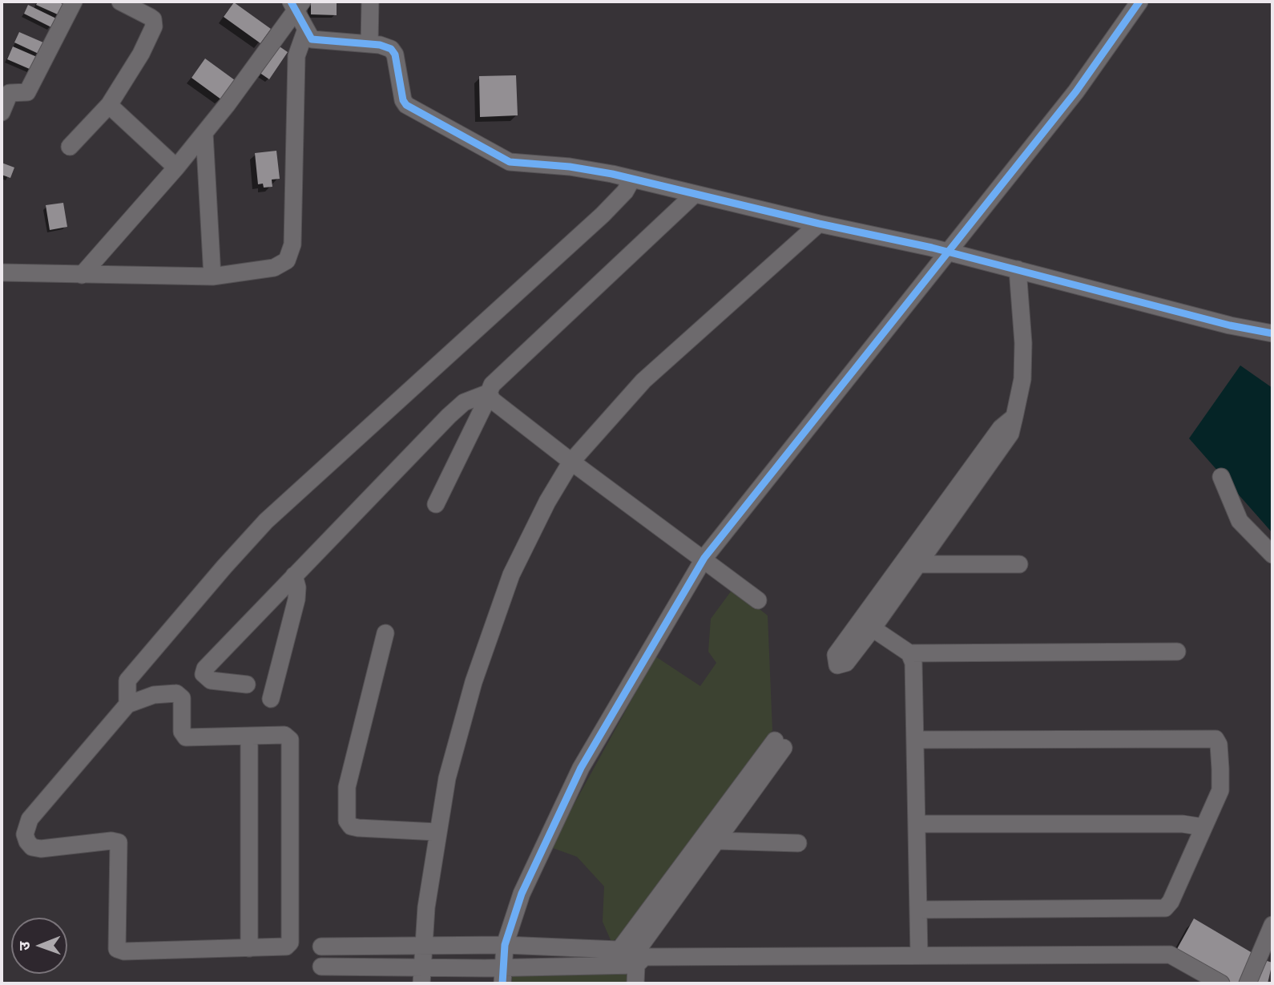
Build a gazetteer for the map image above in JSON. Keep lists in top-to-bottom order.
{
  "north": "left"
}
